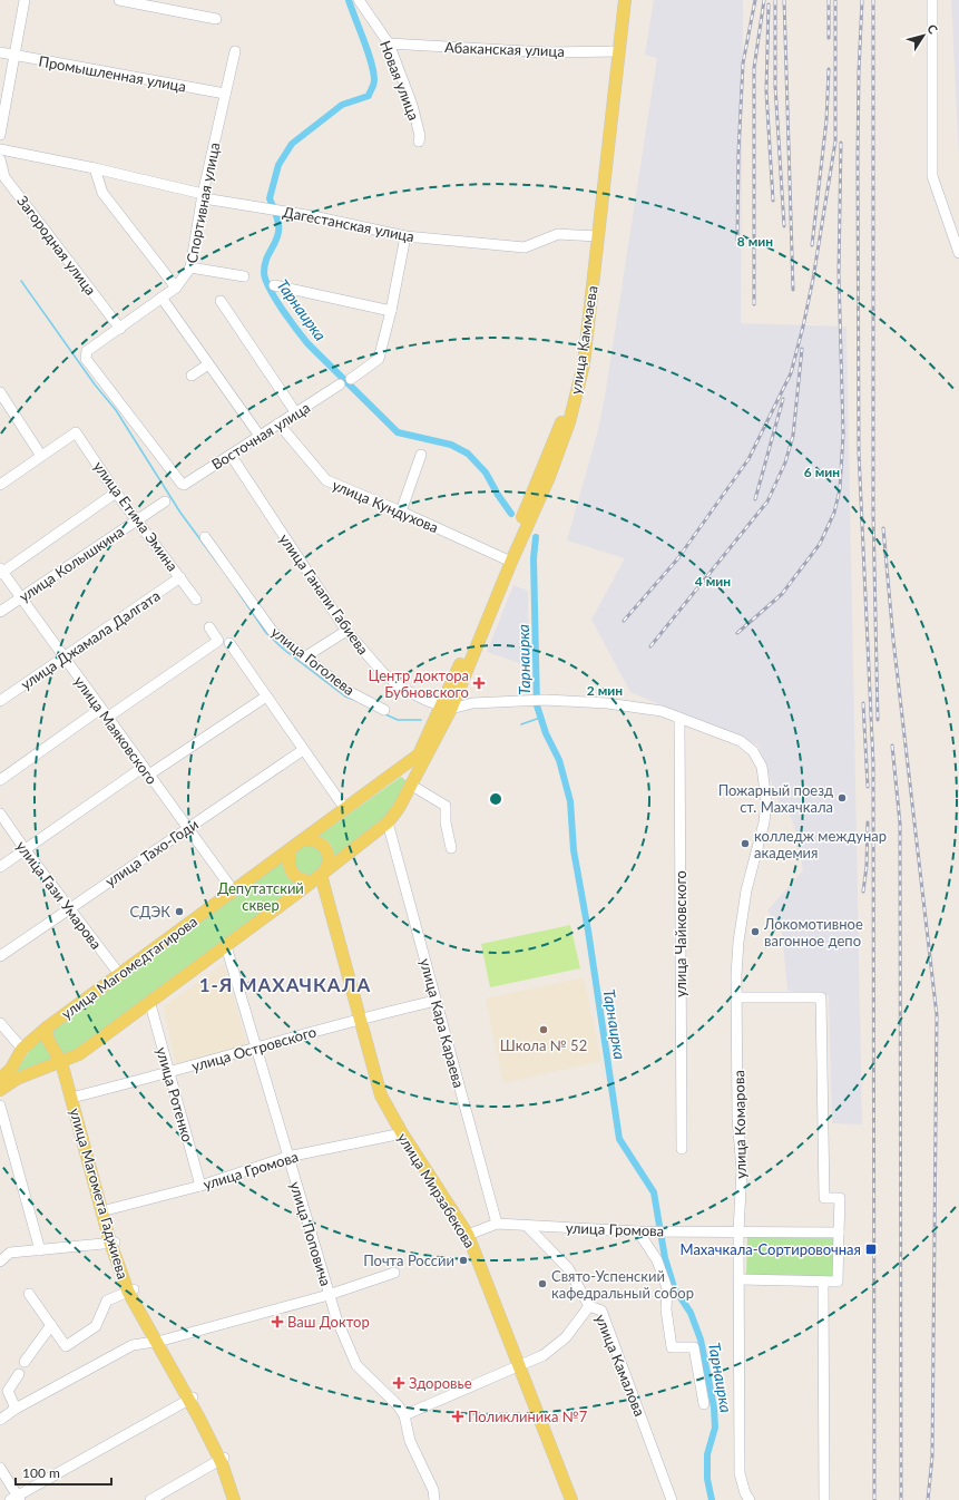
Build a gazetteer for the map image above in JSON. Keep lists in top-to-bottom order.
{
  "streets": {
    "main road": [
      "улица Каммаева",
      "улица Магомедтагирова",
      "улица Мирзабекова",
      "улица Магомета Гаджиева"
    ],
    "street": [
      "Абаканская улица",
      "Промышленная улица",
      "Новая улица",
      "Спортивная улица",
      "Дагестанская улица",
      "Загородная улица",
      "Восточная улица",
      "улица Кундухова",
      "улица Етима Эмина",
      "улица Колышкина",
      "улица Ганапи Габиева",
      "улица Джамала Далгата",
      "улица Гоголева",
      "улица Маяковского",
      "улица Тахо-Годи",
      "улица Гази Умарова",
      "улица Чайковского",
      "улица Кара Караева",
      "улица Островского",
      "улица Ротенко",
      "улица Комарова",
      "улица Громова",
      "улица Поповича",
      "улица Камалова"
    ]
  },
  "crossings": [
    ["Абаканская улица", "Новая улица"],
    ["Абаканская улица", "улица Каммаева"],
    ["Промышленная улица", "Спортивная улица"],
    ["Спортивная улица", "Дагестанская улица"],
    ["Спортивная улица", "Загородная улица"],
    ["Спортивная улица", "Восточная улица"],
    ["Дагестанская улица", "улица Каммаева"],
    ["улица Каммаева", "улица Кундухова"],
    ["улица Каммаева", "улица Ганапи Габиева"],
    ["Восточная улица", "улица Кундухова"],
    ["Восточная улица", "улица Ганапи Габиева"],
    ["улица Етима Эмина", "улица Колышкина"],
    ["улица Етима Эмина", "улица Джамала Далгата"],
    ["улица Колышкина", "улица Маяковского"],
    ["улица Джамала Далгата", "улица Маяковского"],
    ["улица Маяковского", "улица Тахо-Годи"],
    ["улица Маяковского", "улица Магомедтагирова"],
    ["улица Тахо-Годи", "улица Гази Умарова"],
    ["улица Гази Умарова", "улица Магомедтагирова"],
    ["улица Чайковского", "улица Комарова"],
    ["улица Магомедтагирова", "улица Мирзабекова"],
    ["улица Магомедтагирова", "улица Магомета Гаджиева"],
    ["улица Кара Караева", "улица Островского"],
    ["улица Кара Караева", "улица Громова"],
    ["улица Островского", "улица Ротенко"],
    ["улица Островского", "улица Мирзабекова"],
    ["улица Островского", "улица Магомета Гаджиева"],
    ["улица Островского", "улица Поповича"],
    ["улица Ротенко", "улица Громова"],
    ["улица Комарова", "улица Громова"],
    ["улица Громова", "улица Мирзабекова"],
    ["улица Громова", "улица Магомета Гаджиева"],
    ["улица Громова", "улица Поповича"],
    ["улица Громова", "улица Камалова"]
  ],
  "districts": ["1-Я МАХАЧКАЛА"],
  "water": ["Тарнаирка"],
  "parks": ["Депутатский сквер"],
  "places": {
    "health": [
      "Центр доктора Бубновского",
      "Ваш Доктор",
      "Здоровье",
      "Поликлиника №7"
    ],
    "other": [
      "Пожарный поезд ст. Махачкала",
      "колледж междунар академия",
      "СДЭК",
      "Локомотивное вагонное депо",
      "Школа № 52",
      "Почта России",
      "Свято-Успенский кафедральный собор"
    ],
    "transit": ["Махачкала-Сортировочная"]
  },
  "scale_bar": "100 m",
  "north": "top right",
  "rings": [
    "8 мин",
    "6 мин",
    "4 мин",
    "2 мин"
  ]
}
